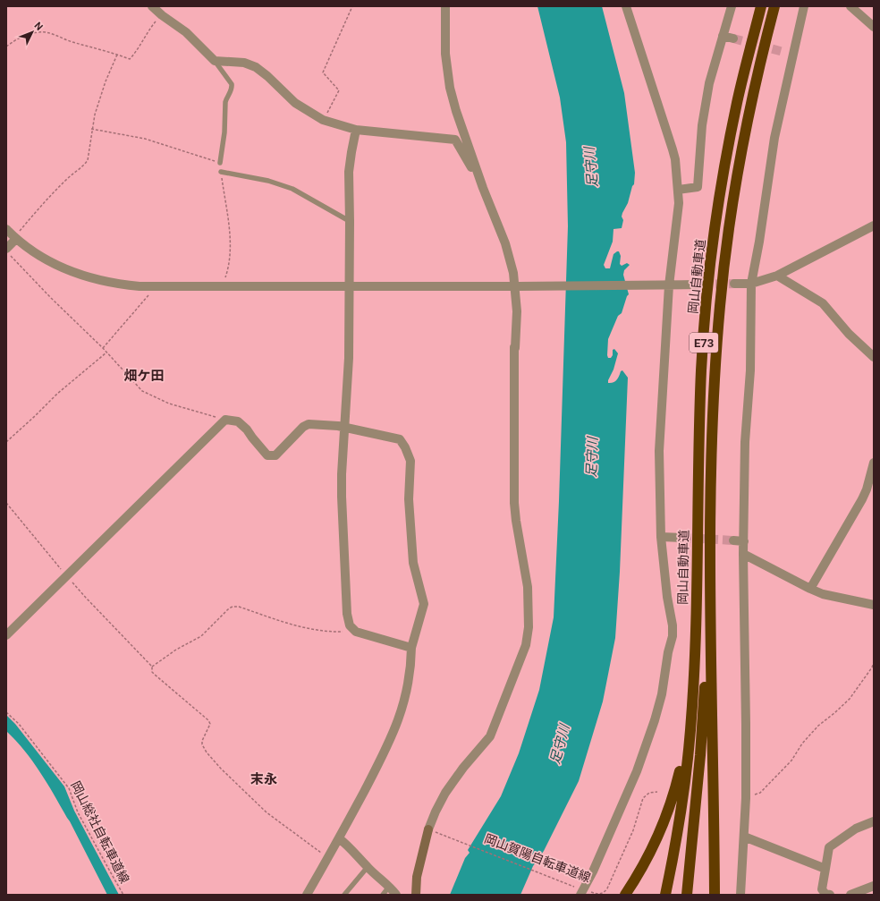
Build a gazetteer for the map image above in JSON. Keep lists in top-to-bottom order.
{
  "streets": {
    "highway": ["岡山自動車道", "E73"],
    "path": ["岡山総社自転車道線", "岡山賀陽自転車道線"]
  },
  "districts": ["畑ケ田", "末永"],
  "water": ["足守川"],
  "north": "top right"
}
